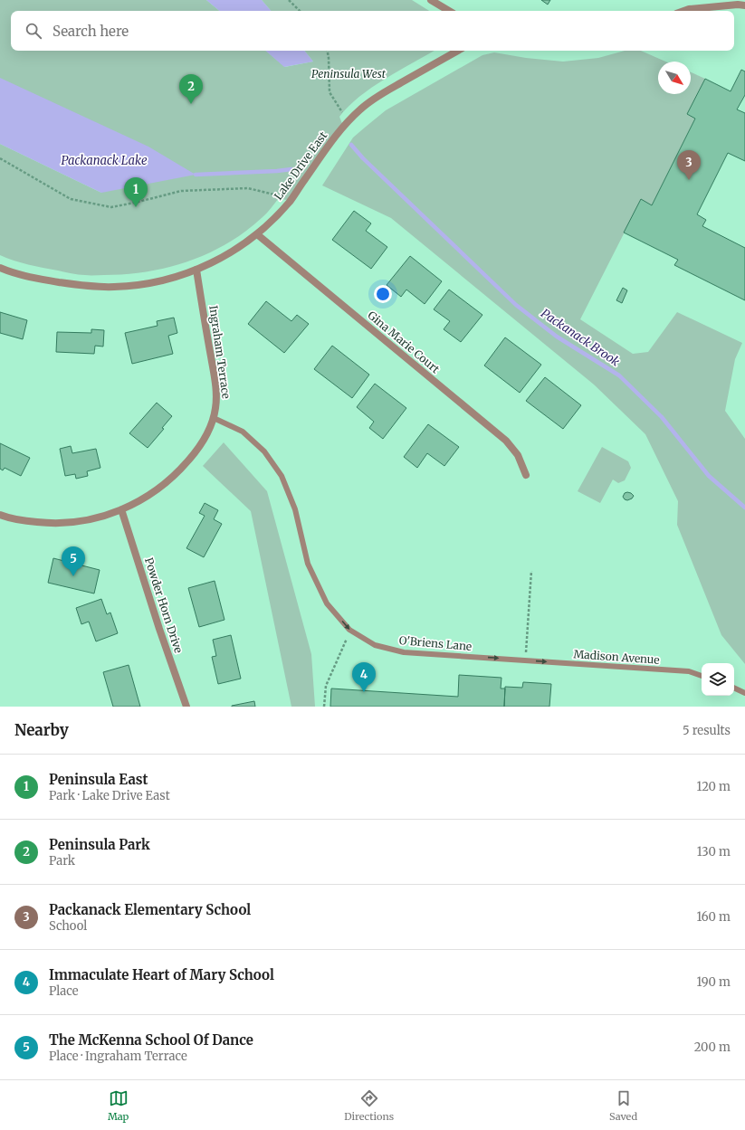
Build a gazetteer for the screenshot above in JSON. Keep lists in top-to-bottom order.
{
  "streets": {
    "street": [
      "Lake Drive East",
      "Gina Marie Court",
      "Ingraham Terrace",
      "Powder Horn Drive"
    ],
    "lane": ["O'Briens Lane", "Madison Avenue"]
  },
  "crossings": [
    ["Lake Drive East", "Gina Marie Court"],
    ["Lake Drive East", "Ingraham Terrace"],
    ["Ingraham Terrace", "Powder Horn Drive"],
    ["Ingraham Terrace", "O'Briens Lane"],
    ["O'Briens Lane", "Madison Avenue"]
  ],
  "one_way": ["O'Briens Lane", "Madison Avenue"],
  "water": ["Packanack Lake", "Packanack Brook"],
  "parks": ["Peninsula West"],
  "north": "bottom right",
  "page": {
    "search": "Search here",
    "pins": [
      "2",
      "3",
      "1",
      "5",
      "4"
    ],
    "heading": ["Nearby", "5 results"],
    "list": [
      {
        "mark": "1",
        "name": "Peninsula East",
        "note": "Park · Lake Drive East",
        "value": "120 m"
      },
      {
        "mark": "2",
        "name": "Peninsula Park",
        "note": "Park",
        "value": "130 m"
      },
      {
        "mark": "3",
        "name": "Packanack Elementary School",
        "note": "School",
        "value": "160 m"
      },
      {
        "mark": "4",
        "name": "Immaculate Heart of Mary School",
        "note": "Place",
        "value": "190 m"
      },
      {
        "mark": "5",
        "name": "The McKenna School Of Dance",
        "note": "Place · Ingraham Terrace",
        "value": "200 m"
      }
    ],
    "nav": ["Map", "Directions", "Saved"]
  }
}
